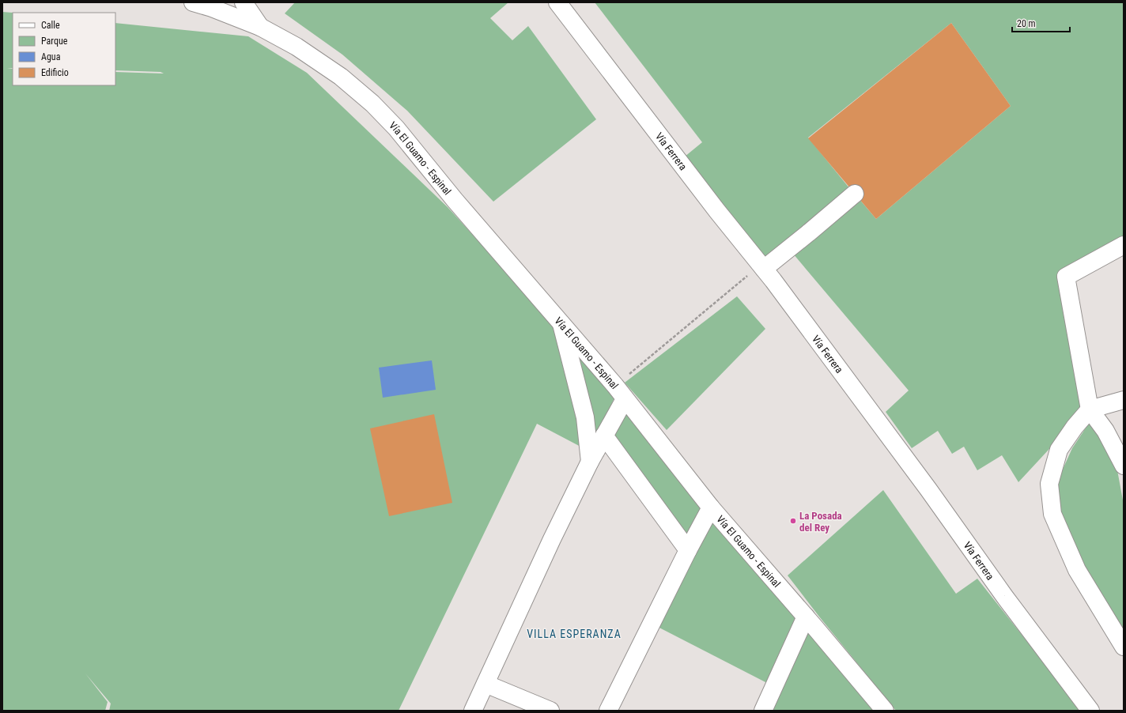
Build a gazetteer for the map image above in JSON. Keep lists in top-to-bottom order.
{
  "streets": {
    "street": ["Vía Ferrera", "Vía El Guamo - Espinal"]
  },
  "districts": ["VILLA ESPERANZA"],
  "places": ["La Posada del Rey"],
  "legend": [
    "Calle",
    "Parque",
    "Agua",
    "Edificio"
  ],
  "scale_bar": "20 m"
}
